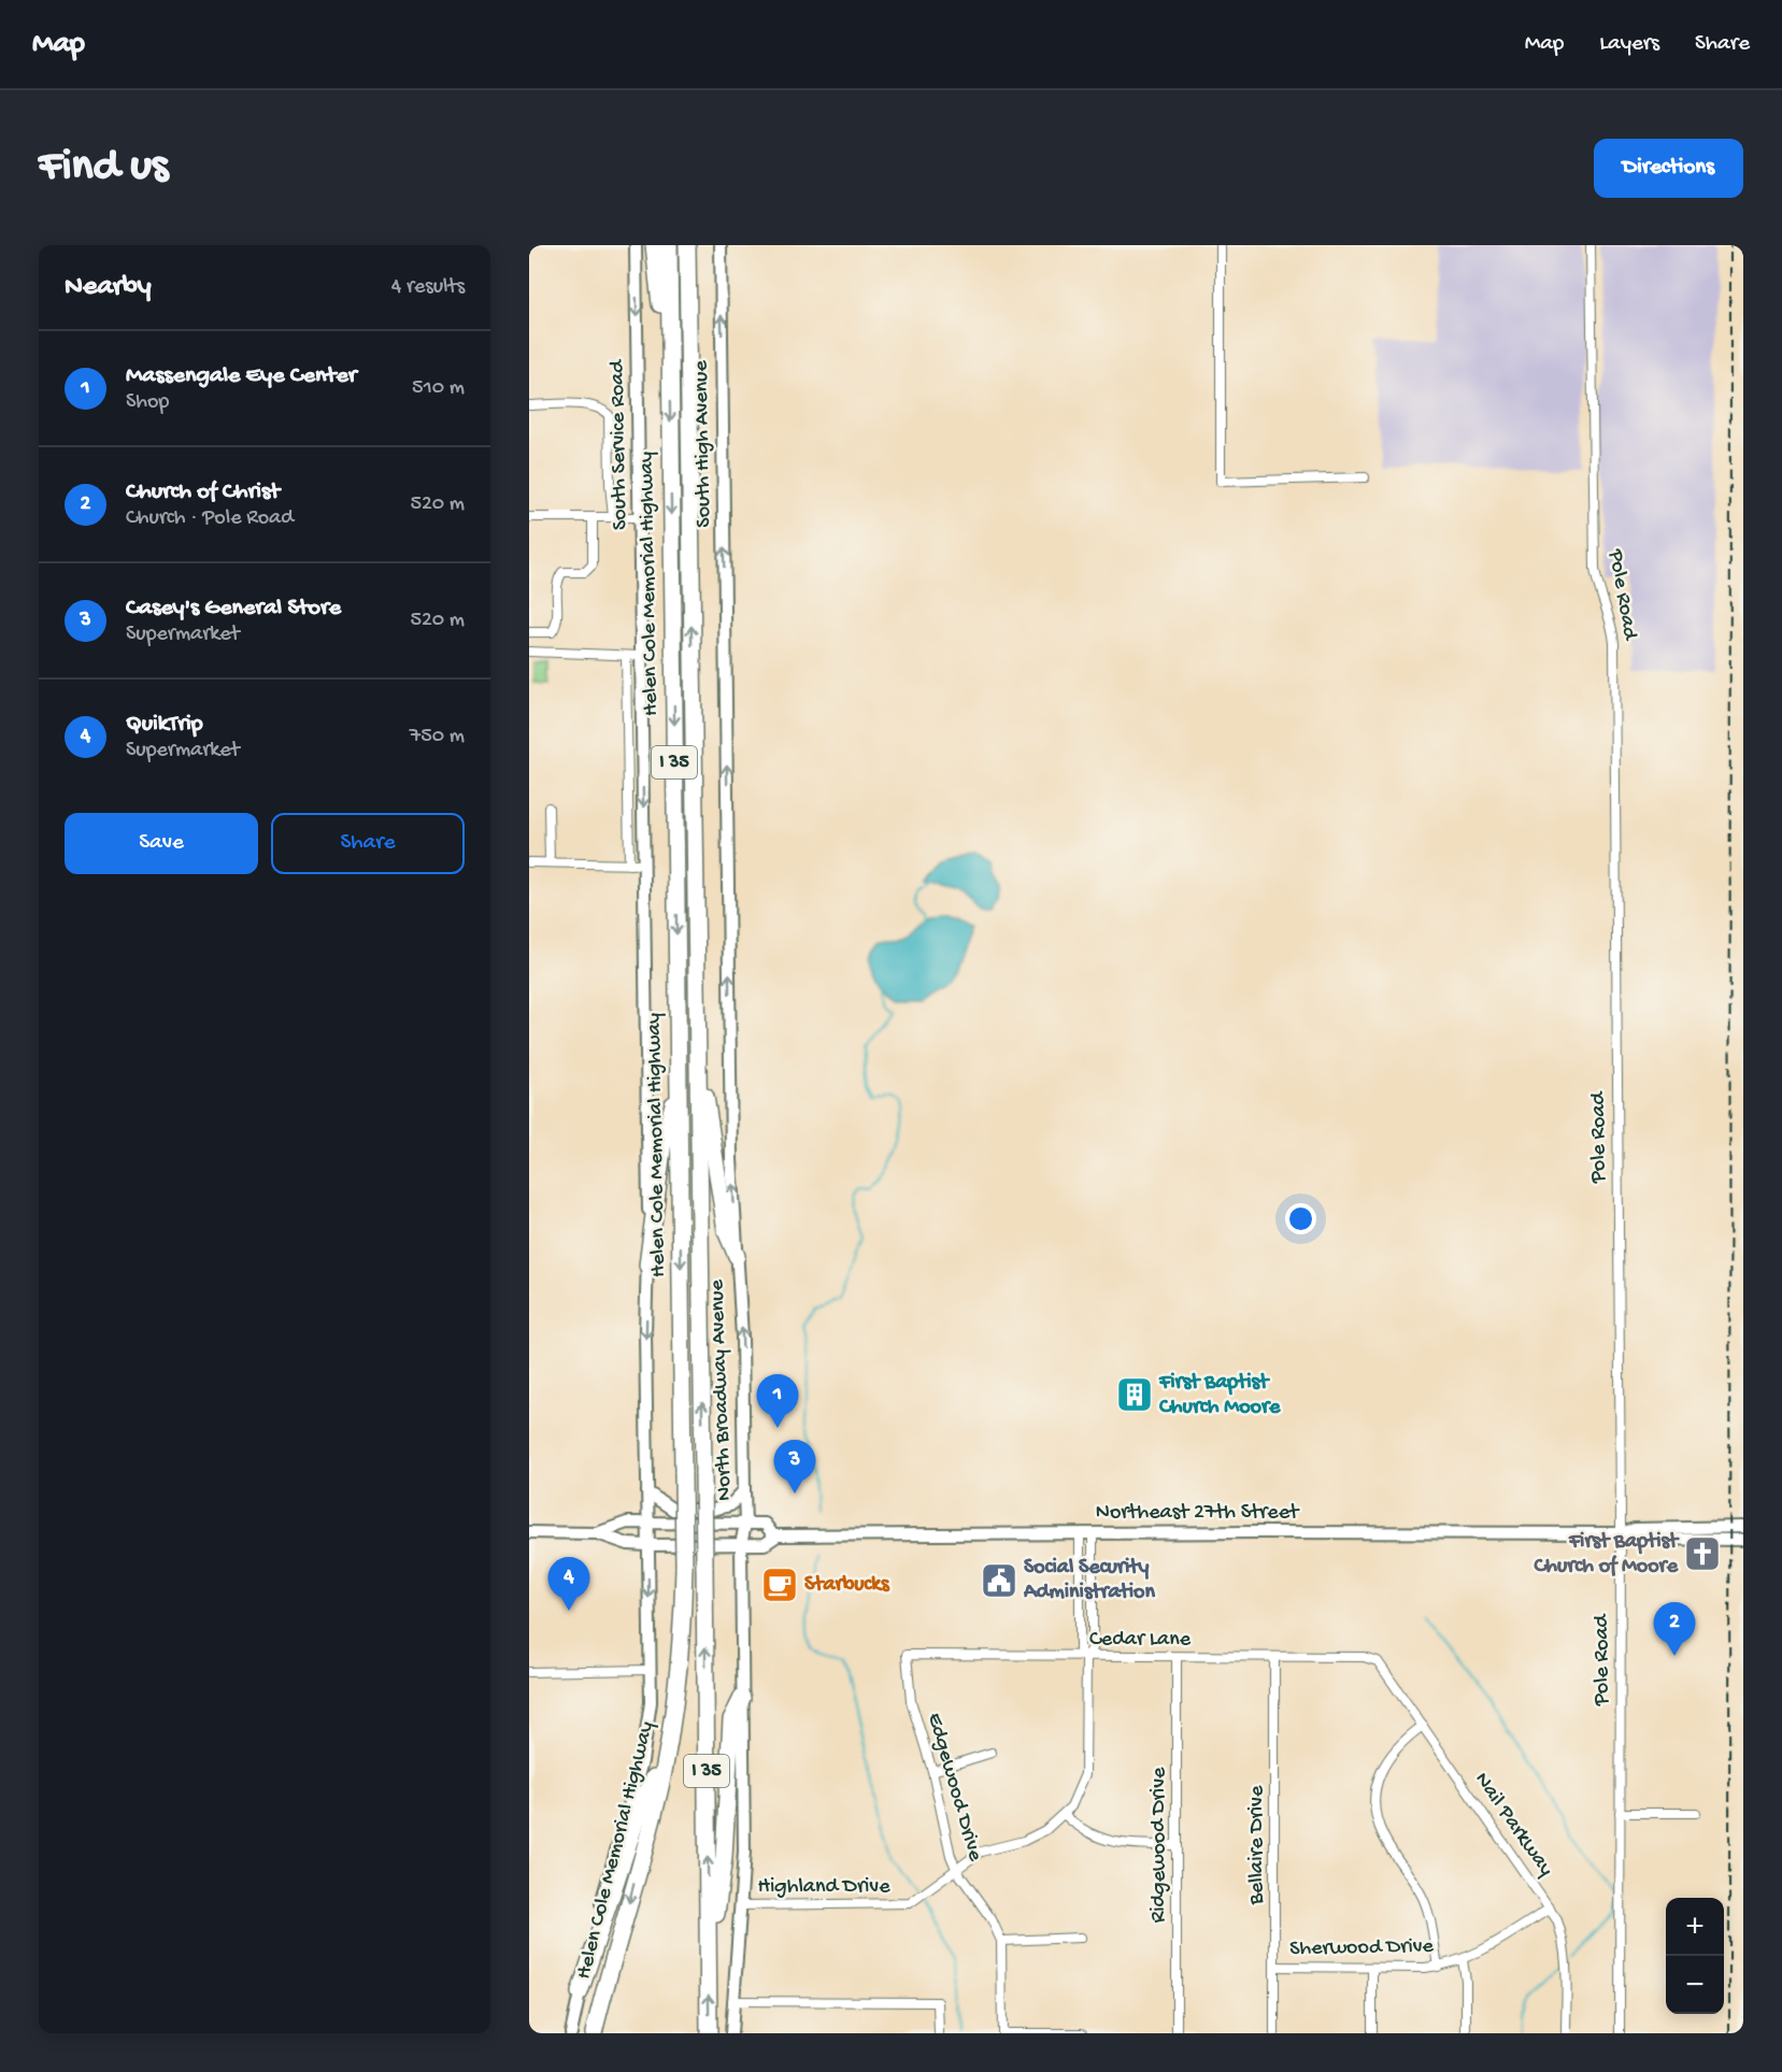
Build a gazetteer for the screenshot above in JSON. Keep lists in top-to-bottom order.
{
  "streets": {
    "highway": ["Helen Cole Memorial Highway", "I 35"],
    "main road": [
      "South High Avenue",
      "South Service Road",
      "North Broadway Avenue",
      "Northeast 27th Street"
    ],
    "street": [
      "Pole Road",
      "Cedar Lane",
      "Edgewood Drive",
      "Nail Parkway",
      "Ridgewood Drive",
      "Bellaire Drive",
      "Highland Drive",
      "Sherwood Drive"
    ]
  },
  "crossings": [
    ["South High Avenue", "North Broadway Avenue"],
    ["South Service Road", "Northeast 27th Street"],
    ["Pole Road", "Northeast 27th Street"],
    ["North Broadway Avenue", "Northeast 27th Street"],
    ["Northeast 27th Street", "Highland Drive"],
    ["Cedar Lane", "Edgewood Drive"],
    ["Cedar Lane", "Nail Parkway"],
    ["Cedar Lane", "Ridgewood Drive"],
    ["Cedar Lane", "Bellaire Drive"],
    ["Cedar Lane", "Highland Drive"],
    ["Edgewood Drive", "Highland Drive"],
    ["Nail Parkway", "Sherwood Drive"],
    ["Bellaire Drive", "Sherwood Drive"]
  ],
  "one_way": ["South High Avenue", "South Service Road", "North Broadway Avenue"],
  "places": {
    "building": ["First Baptist Church Moore"],
    "church": ["First Baptist Church of Moore"],
    "public building": ["Social Security Administration"],
    "cafe": ["Starbucks"]
  },
  "page": {
    "header": "Map",
    "nav": ["Map", "Layers", "Share"],
    "buttons": [
      "Directions",
      ["Save", "Share"]
    ],
    "title": "Find us",
    "heading": ["Nearby", "4 results"],
    "list": [
      {
        "mark": "1",
        "name": "Massengale Eye Center",
        "note": "Shop",
        "value": "510 m"
      },
      {
        "mark": "2",
        "name": "Church of Christ",
        "note": "Church · Pole Road",
        "value": "520 m"
      },
      {
        "mark": "3",
        "name": "Casey's General Store",
        "note": "Supermarket",
        "value": "520 m"
      },
      {
        "mark": "4",
        "name": "QuikTrip",
        "note": "Supermarket",
        "value": "750 m"
      }
    ],
    "pins": [
      "1",
      "3",
      "4",
      "2"
    ],
    "map_buttons": ["+", "−"]
  }
}
